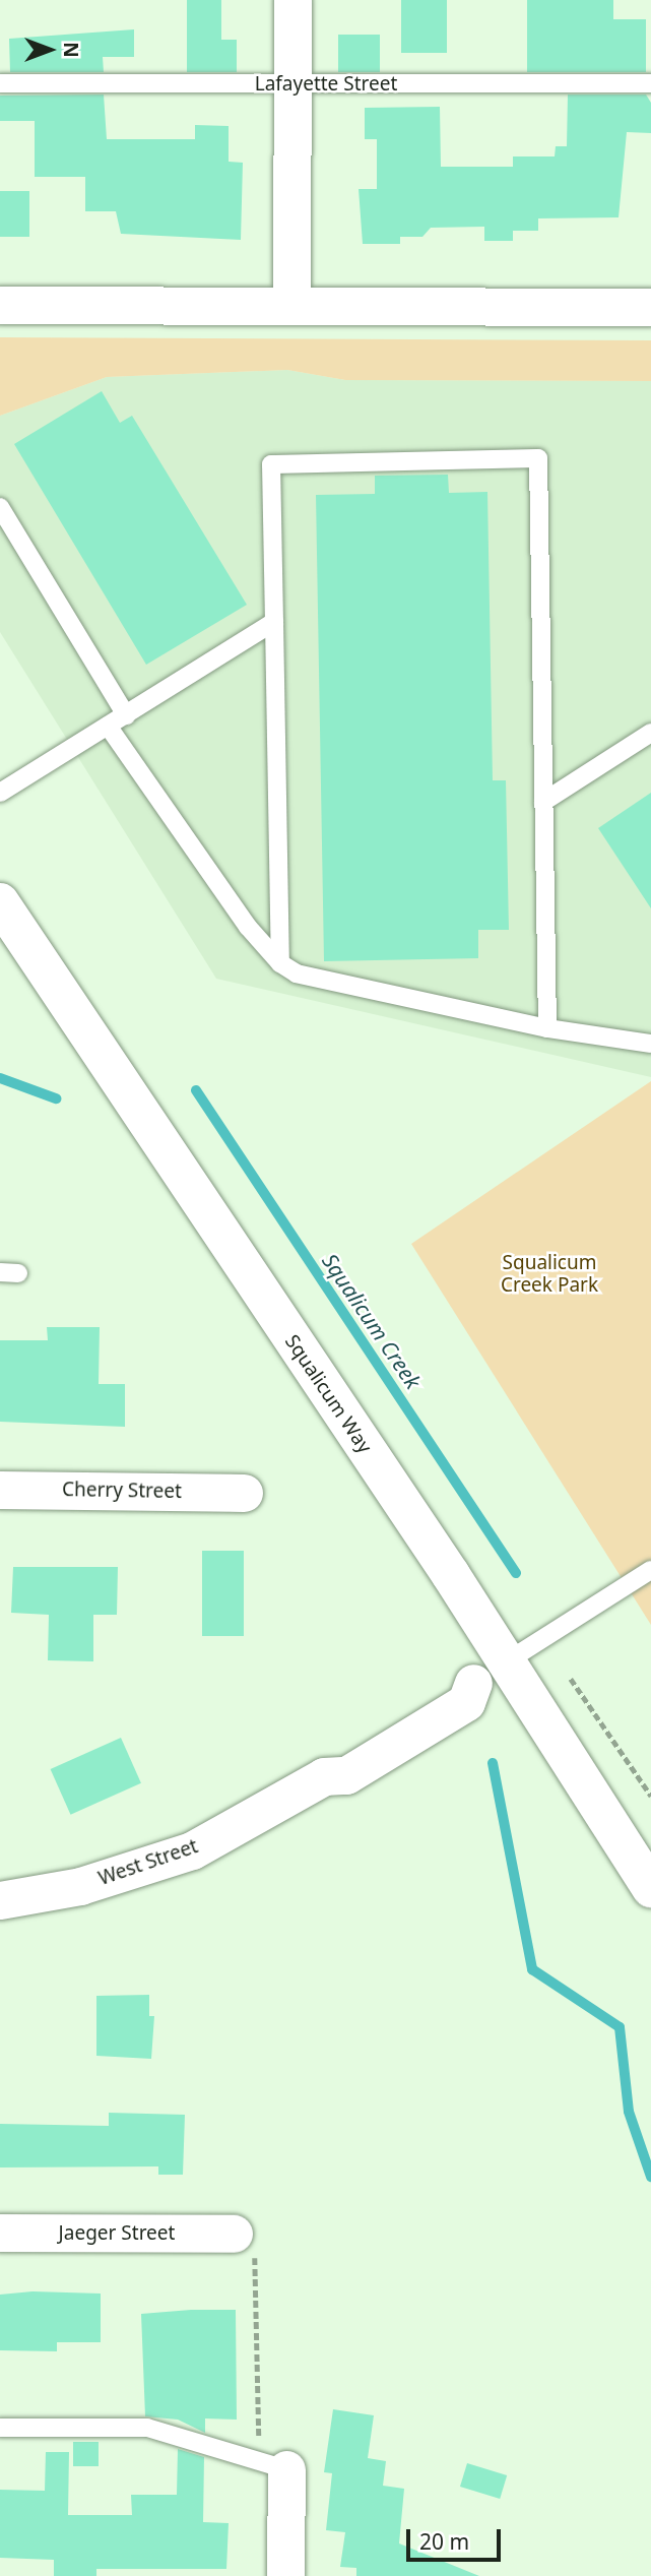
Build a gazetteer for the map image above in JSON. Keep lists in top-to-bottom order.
{
  "streets": {
    "street": [
      "Squalicum Way",
      "Cherry Street",
      "West Street",
      "Jaeger Street"
    ],
    "lane": ["Lafayette Street"]
  },
  "crossings": [
    ["Squalicum Way", "West Street"]
  ],
  "water": ["Squalicum Creek"],
  "parks": ["Squalicum Creek Park"],
  "scale_bar": "20 m",
  "north": "right"
}
